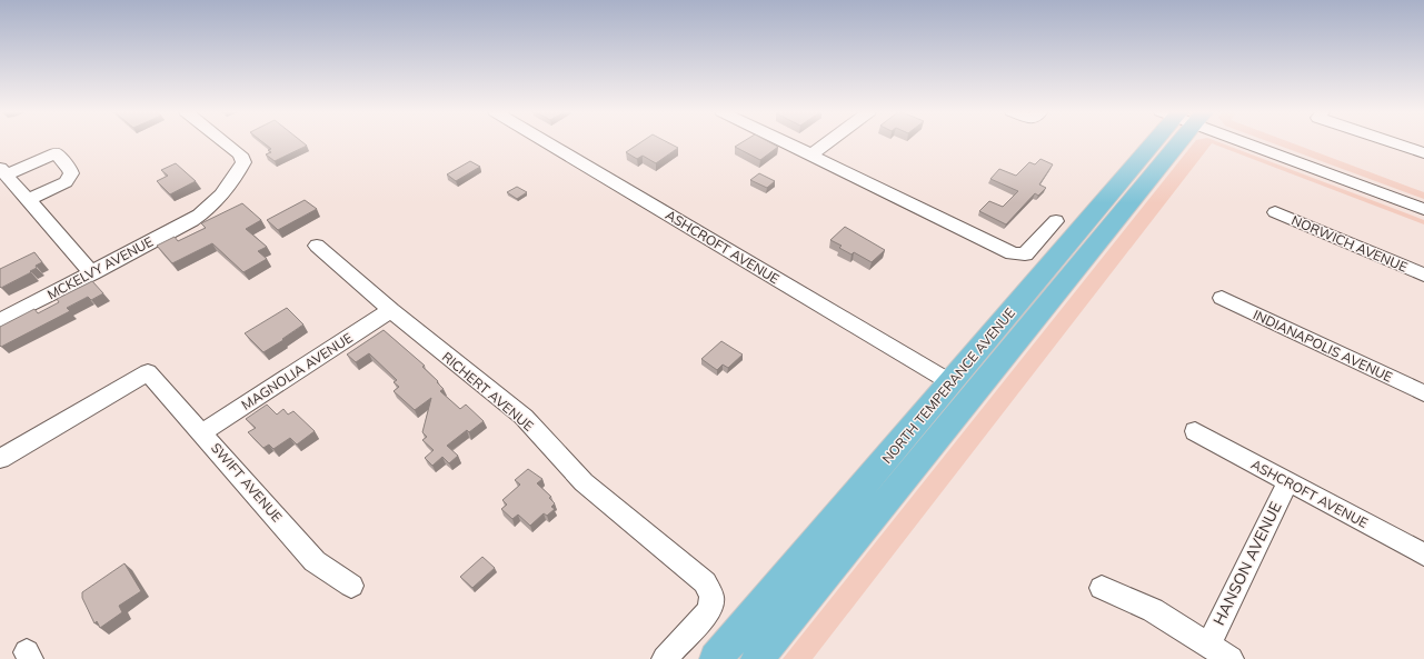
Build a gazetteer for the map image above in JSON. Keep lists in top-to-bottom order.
{
  "streets": {
    "main road": ["NORTH TEMPERANCE AVENUE"],
    "street": [
      "NORWICH AVENUE",
      "ASHCROFT AVENUE",
      "MCKELVY AVENUE",
      "INDIANAPOLIS AVENUE",
      "MAGNOLIA AVENUE",
      "RICHERT AVENUE",
      "SWIFT AVENUE",
      "HANSON AVENUE"
    ]
  },
  "crossings": [
    ["ASHCROFT AVENUE", "NORTH TEMPERANCE AVENUE"],
    ["ASHCROFT AVENUE", "HANSON AVENUE"],
    ["MAGNOLIA AVENUE", "RICHERT AVENUE"],
    ["MAGNOLIA AVENUE", "SWIFT AVENUE"]
  ]
}
